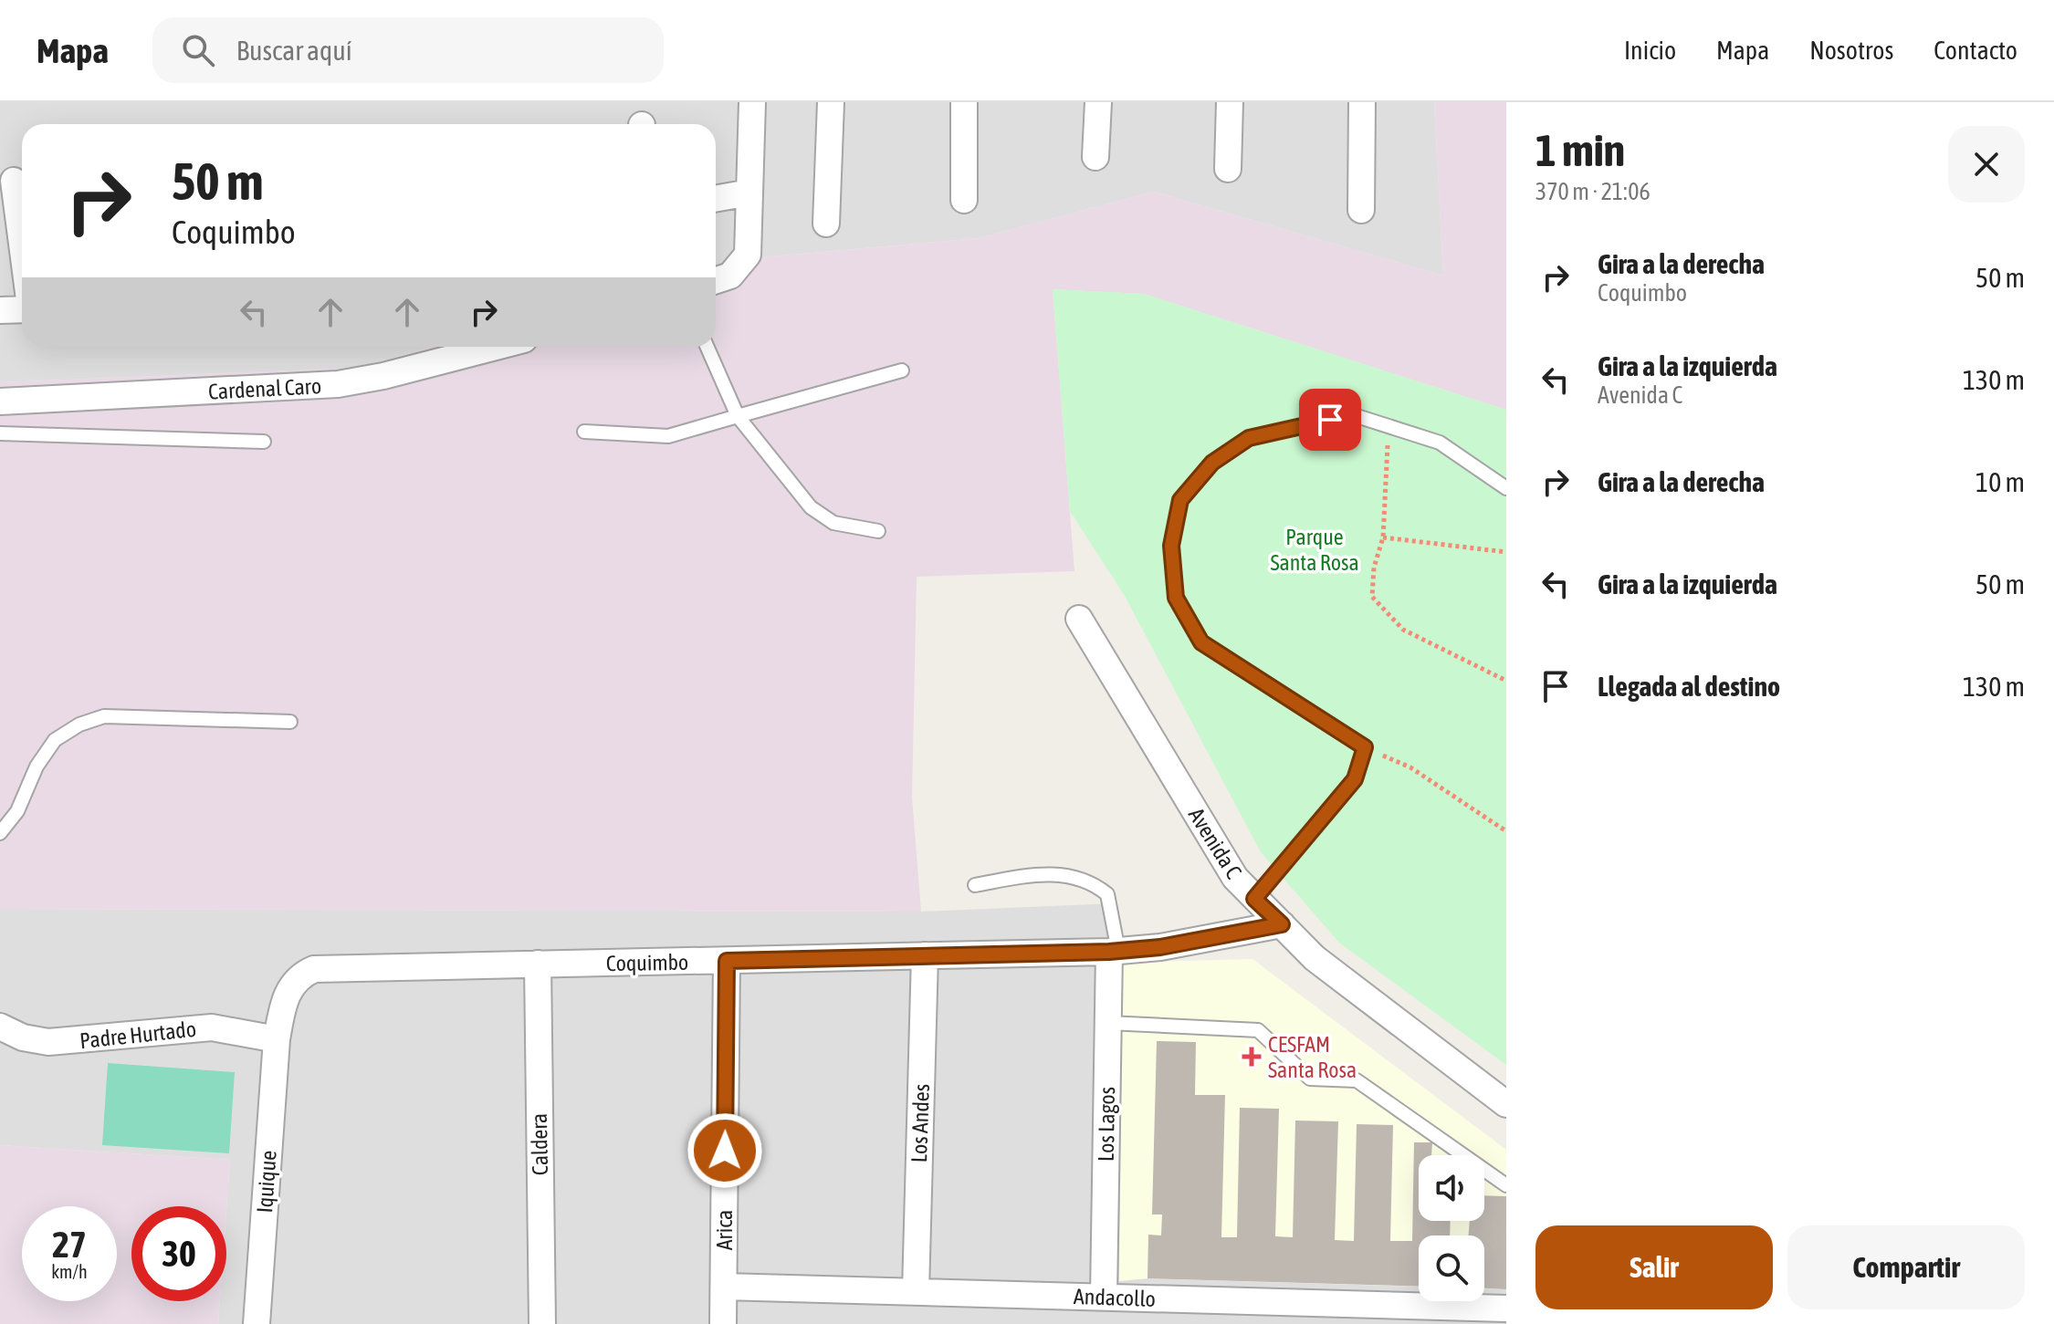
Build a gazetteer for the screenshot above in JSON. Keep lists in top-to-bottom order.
{
  "streets": {
    "street": [
      "Cardenal Caro",
      "Avenida C",
      "Coquimbo",
      "Padre Hurtado",
      "Los Andes",
      "Los Lagos",
      "Caldera",
      "Iquique",
      "Arica",
      "Andacollo"
    ]
  },
  "crossings": [
    ["Avenida C", "Coquimbo"],
    ["Coquimbo", "Padre Hurtado"],
    ["Coquimbo", "Los Andes"],
    ["Coquimbo", "Los Lagos"],
    ["Coquimbo", "Caldera"],
    ["Coquimbo", "Iquique"],
    ["Coquimbo", "Arica"],
    ["Padre Hurtado", "Iquique"],
    ["Los Andes", "Andacollo"],
    ["Los Lagos", "Andacollo"],
    ["Arica", "Andacollo"]
  ],
  "parks": ["Parque Santa Rosa"],
  "places": {
    "health": ["CESFAM Santa Rosa"]
  },
  "page": {
    "header": "Mapa",
    "search": "Buscar aquí",
    "nav": [
      "Inicio",
      "Mapa",
      "Nosotros",
      "Contacto"
    ],
    "heading": ["1 min", "370 m · 21:06"],
    "turn": ["50 m", "Coquimbo"],
    "list": [
      {
        "name": "Gira a la derecha",
        "note": "Coquimbo",
        "value": "50 m"
      },
      {
        "name": "Gira a la izquierda",
        "note": "Avenida C",
        "value": "130 m"
      },
      {
        "name": "Gira a la derecha",
        "value": "10 m"
      },
      {
        "name": "Gira a la izquierda",
        "value": "50 m"
      },
      {
        "name": "Llegada al destino",
        "value": "130 m"
      }
    ],
    "speed": "27 km/h",
    "limit": "30",
    "buttons": ["Salir", "Compartir"]
  }
}
